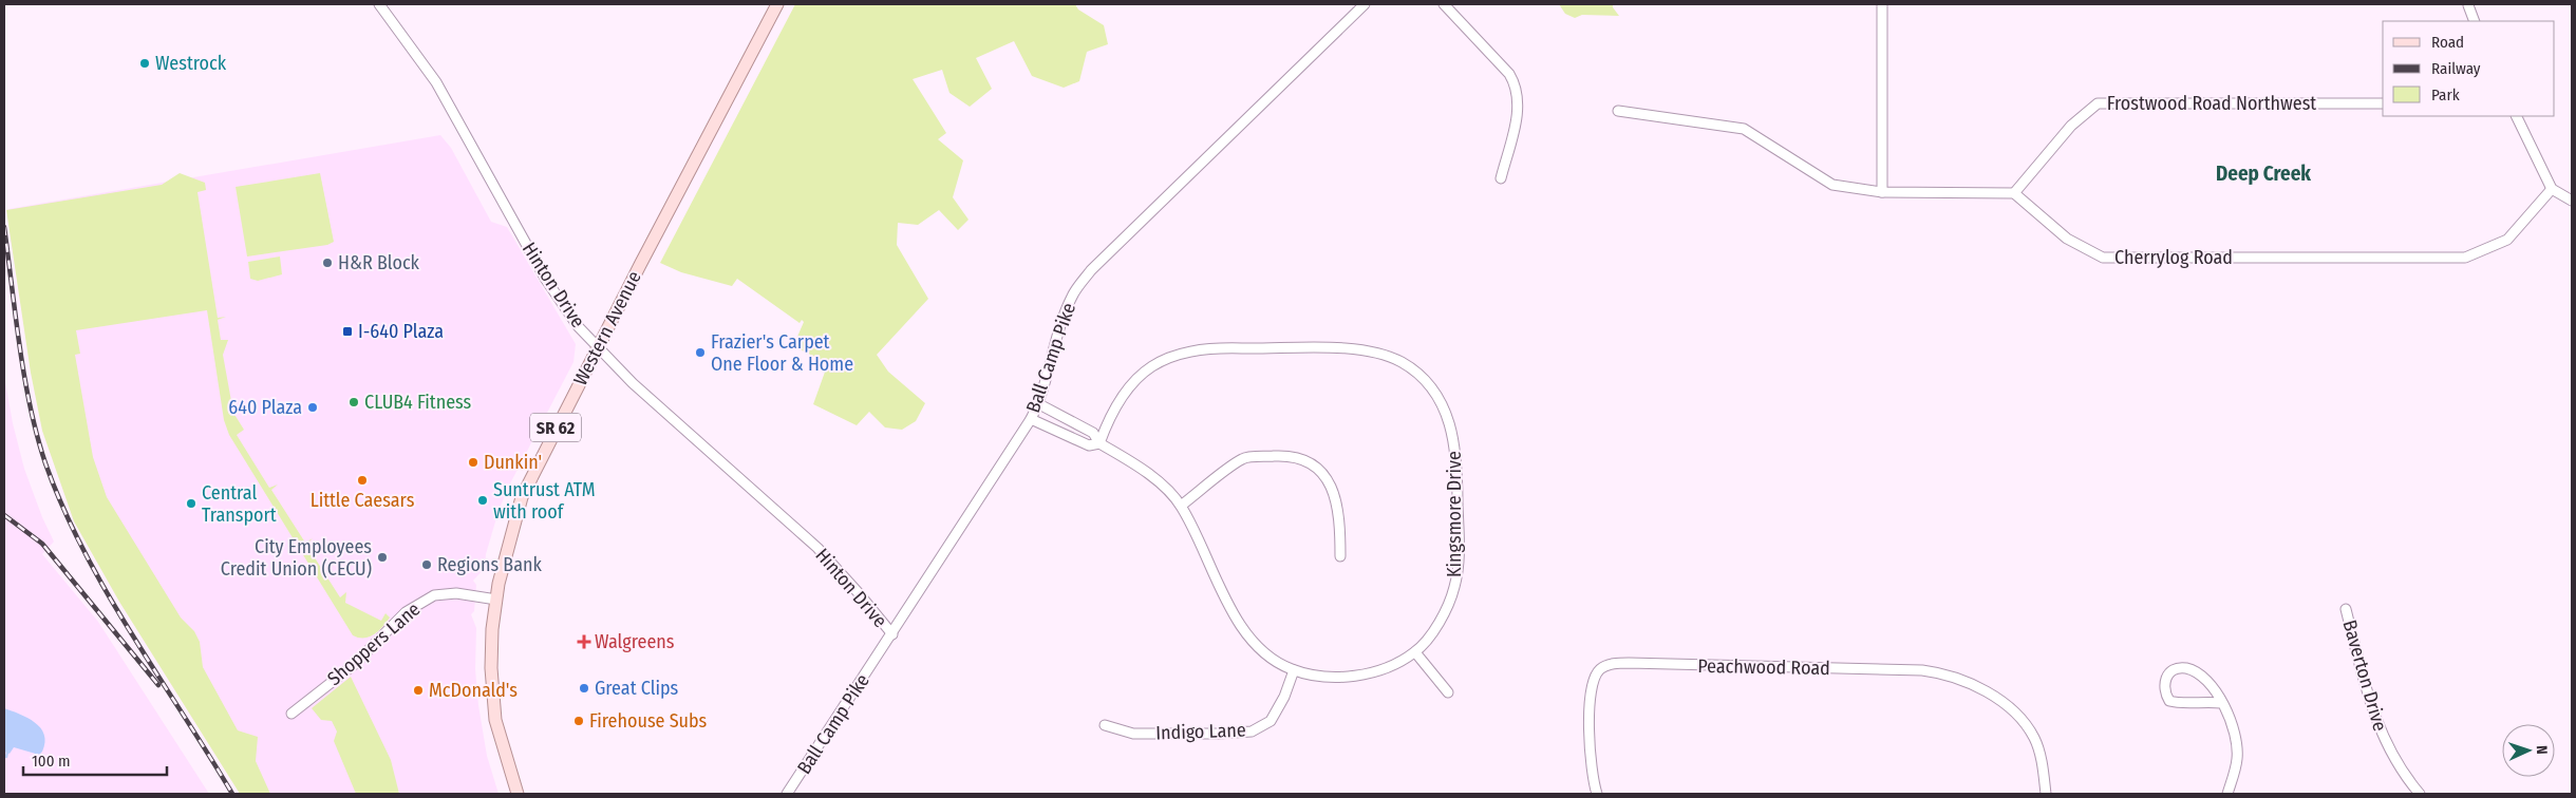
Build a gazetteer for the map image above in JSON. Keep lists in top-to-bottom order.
{
  "streets": {
    "main road": ["Western Avenue", "SR 62"],
    "street": [
      "Frostwood Road Northwest",
      "Cherrylog Road",
      "Hinton Drive",
      "Ball Camp Pike",
      "Kingsmore Drive",
      "Shoppers Lane",
      "Peachwood Road",
      "Baverton Drive",
      "Indigo Lane"
    ]
  },
  "crossings": [
    ["Frostwood Road Northwest", "Cherrylog Road"],
    ["Hinton Drive", "Western Avenue"],
    ["Hinton Drive", "Ball Camp Pike"],
    ["Western Avenue", "Shoppers Lane"],
    ["Ball Camp Pike", "Kingsmore Drive"],
    ["Kingsmore Drive", "Indigo Lane"]
  ],
  "districts": ["Deep Creek"],
  "places": {
    "other": [
      "Westrock",
      "H&R Block",
      "Frazier's Carpet One Floor & Home",
      "CLUB4 Fitness",
      "640 Plaza",
      "Dunkin'",
      "Little Caesars",
      "Suntrust ATM with roof",
      "Central Transport",
      "City Employees Credit Union (CECU)",
      "Regions Bank",
      "Great Clips",
      "McDonald's",
      "Firehouse Subs"
    ],
    "transit": ["I-640 Plaza"],
    "health": ["Walgreens"]
  },
  "legend": ["Road", "Railway", "Park"],
  "scale_bar": "100 m",
  "north": "right"
}
